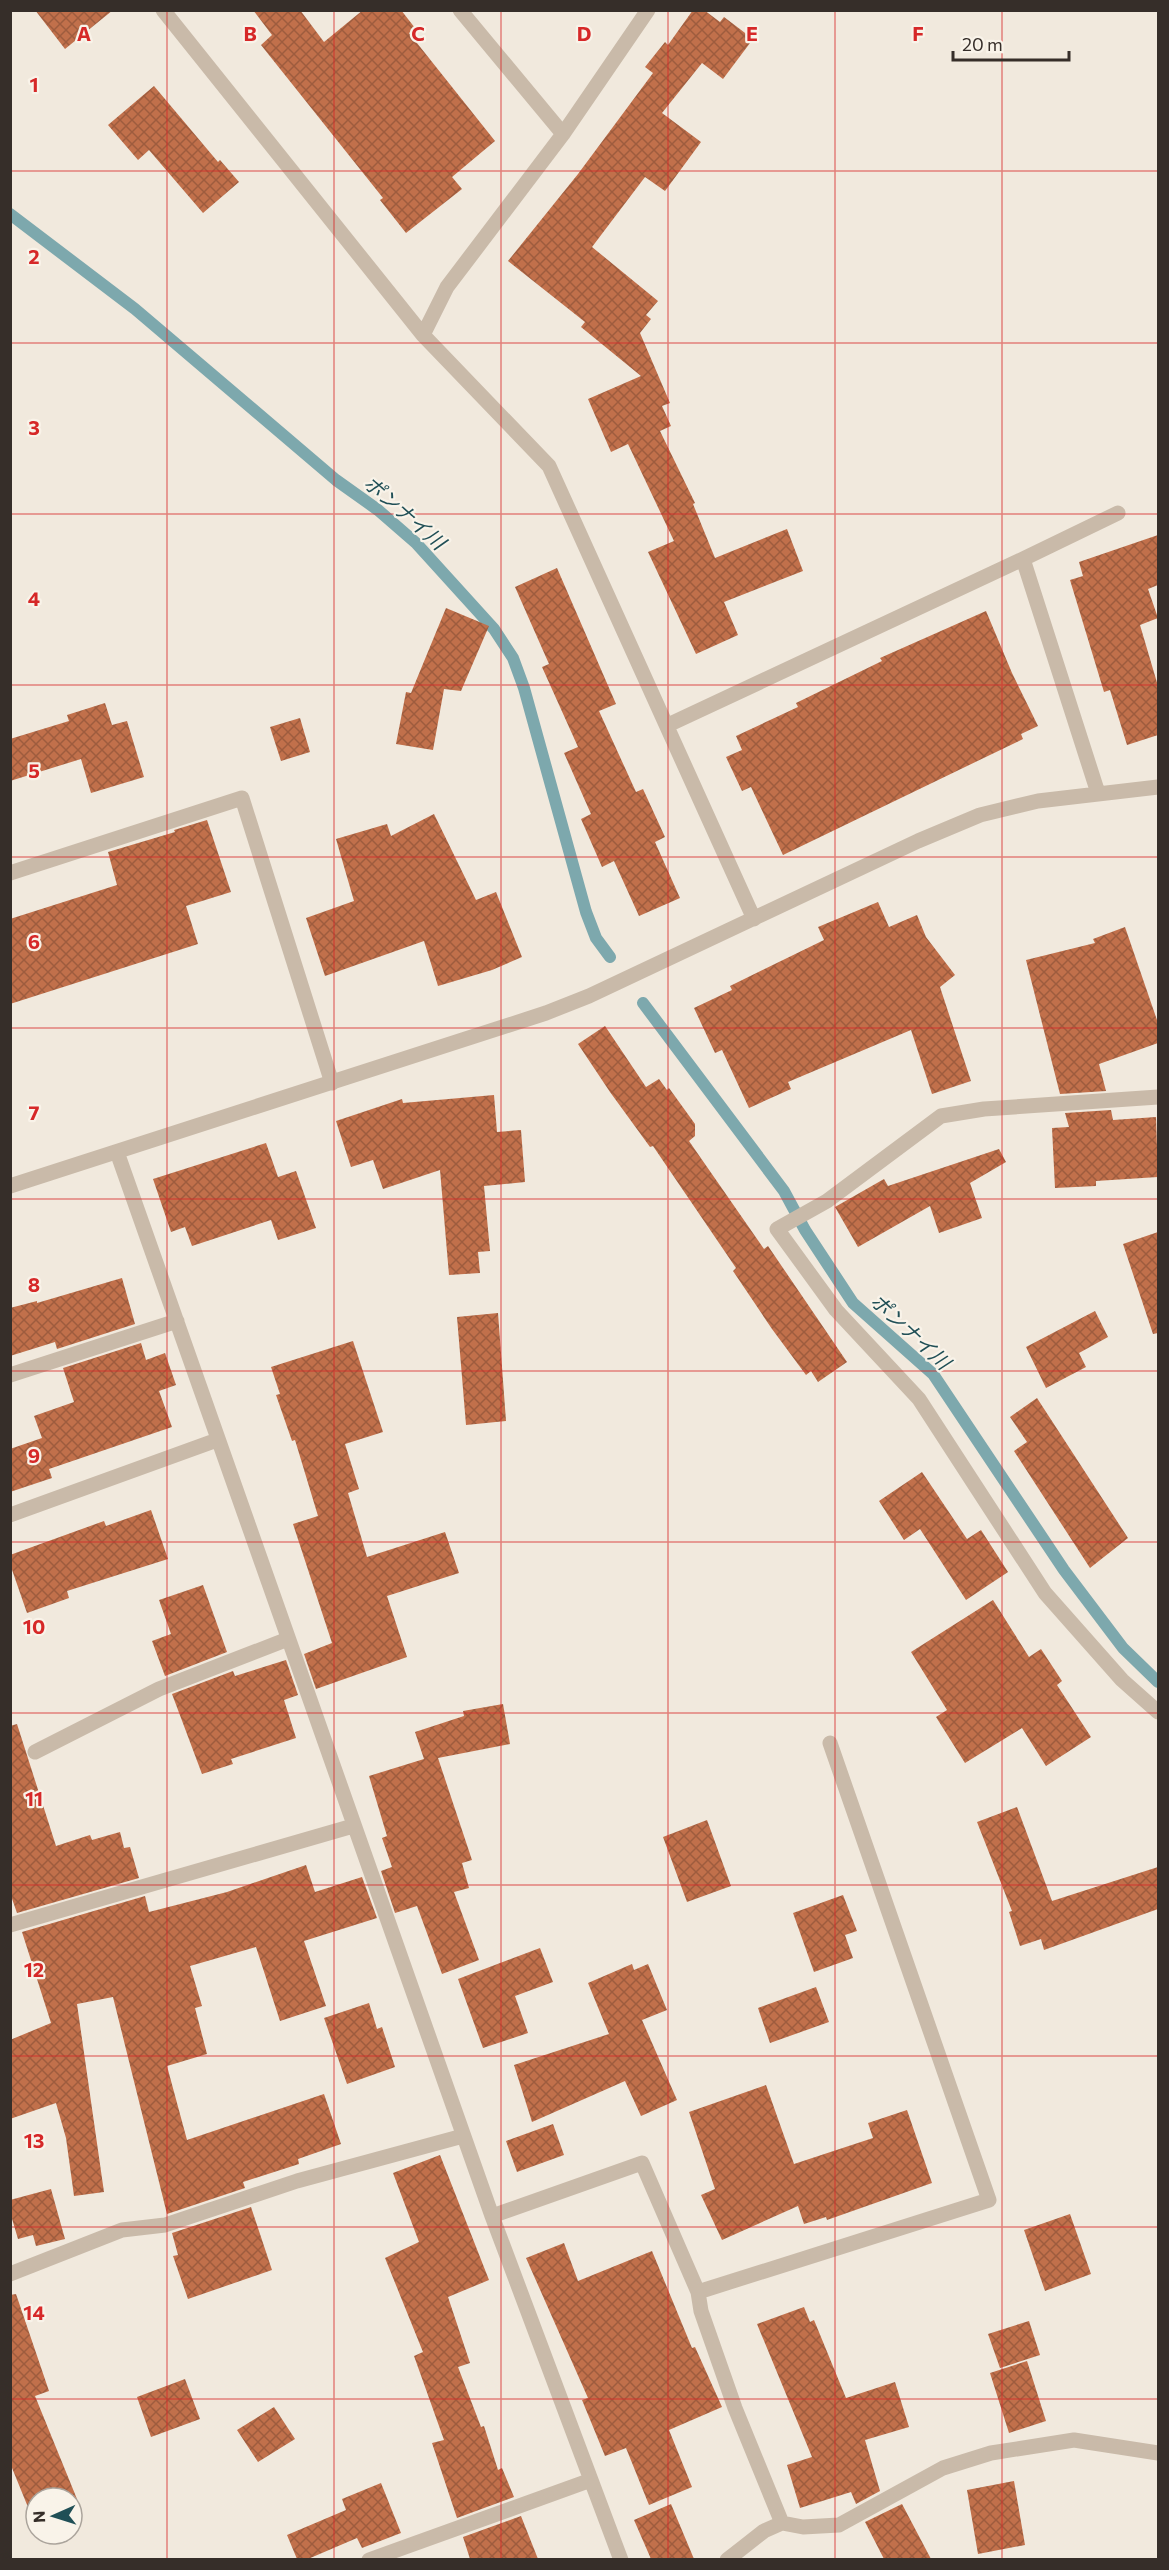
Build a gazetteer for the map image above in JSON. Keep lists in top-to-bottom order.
{
  "water": ["ポンナイ川"],
  "scale_bar": "20 m",
  "north": "left",
  "grid": {
    "columns": [
      "A",
      "B",
      "C",
      "D",
      "E",
      "F"
    ],
    "rows": [
      "1",
      "2",
      "3",
      "4",
      "5",
      "6",
      "7",
      "8",
      "9",
      "10",
      "11",
      "12",
      "13",
      "14"
    ]
  }
}
